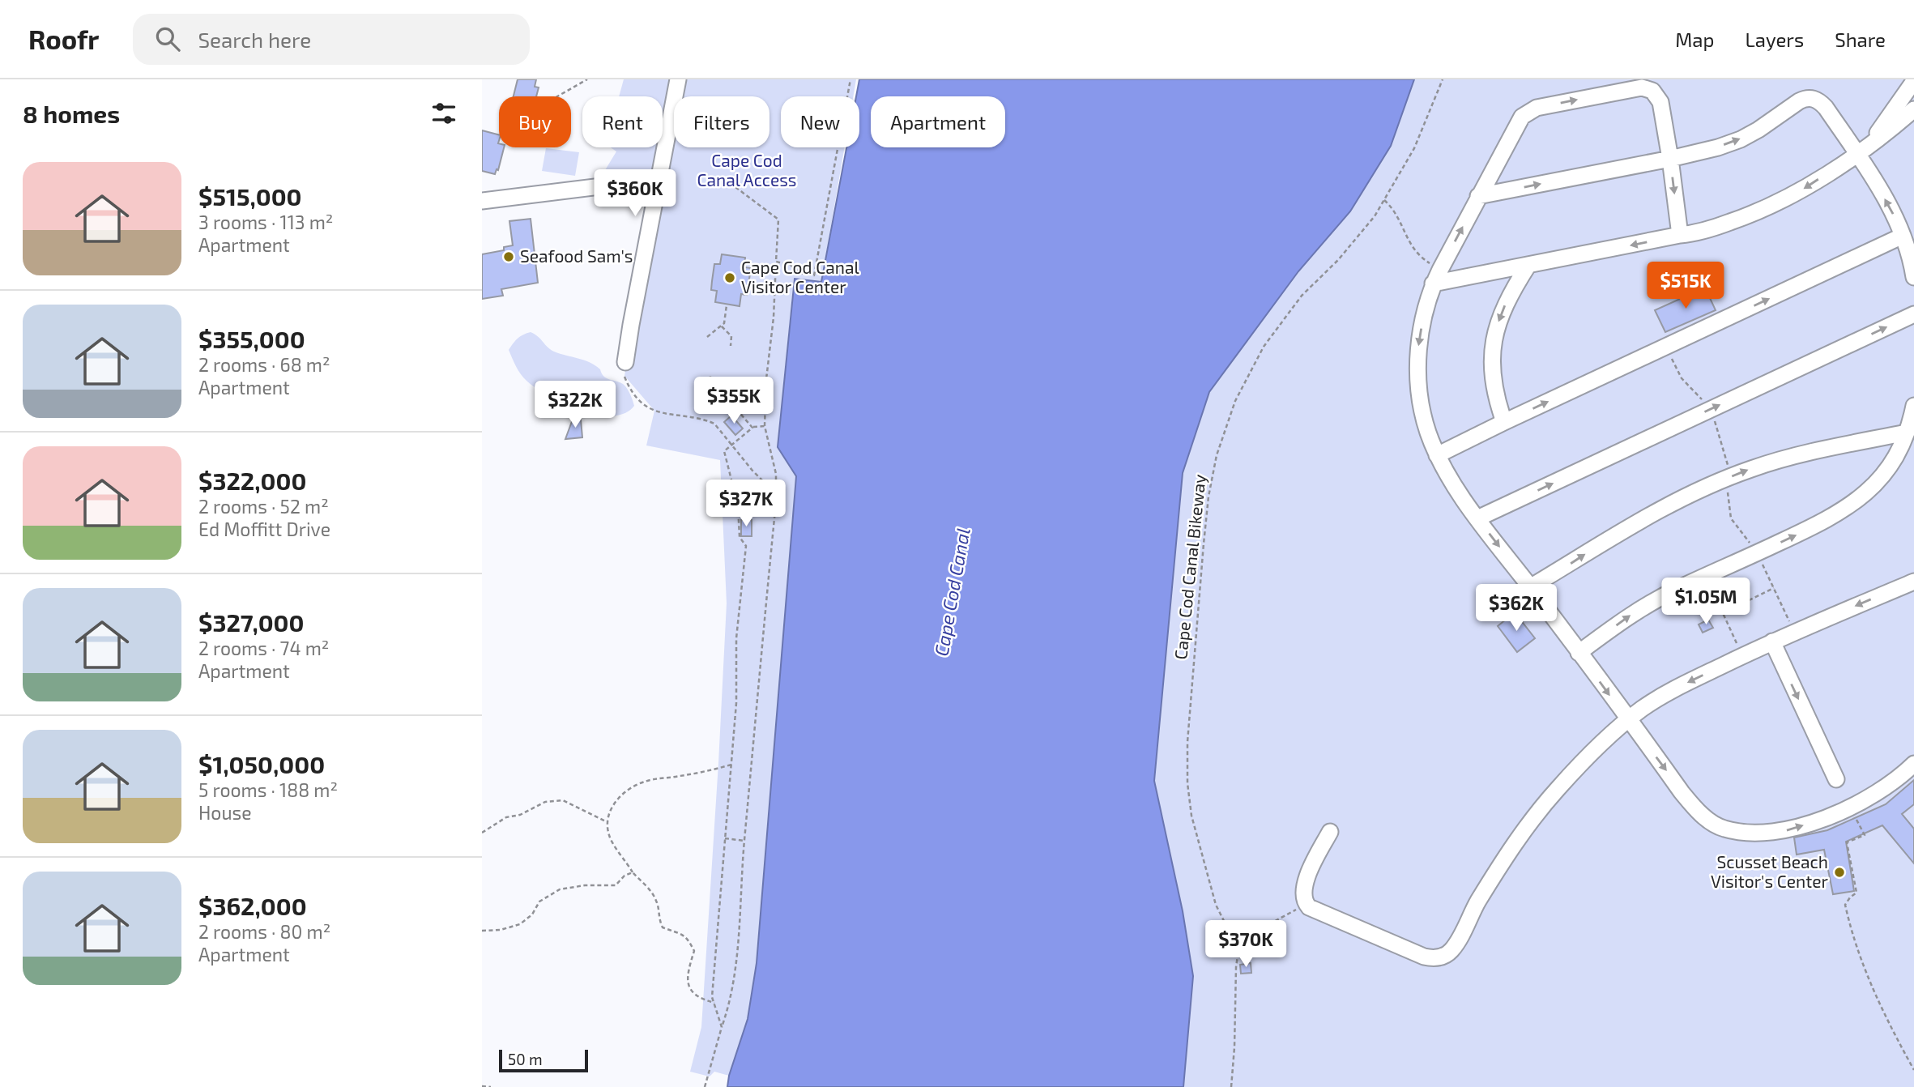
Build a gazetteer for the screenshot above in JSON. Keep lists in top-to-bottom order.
{
  "streets": {
    "path": ["Cape Cod Canal Bikeway"]
  },
  "water": ["Cape Cod Canal"],
  "parks": ["Cape Cod Canal Access"],
  "places": ["Seafood Sam's", "Cape Cod Canal Visitor Center", "Scusset Beach Visitor's Center"],
  "scale_bar": "50 m",
  "page": {
    "header": "Roofr",
    "search": "Search here",
    "nav": ["Map", "Layers", "Share"],
    "heading": "8 homes",
    "chip": [
      "Buy",
      "Rent",
      "Filters",
      "New",
      "Apartment"
    ],
    "list": [
      {
        "name": "$515,000",
        "note": "3 rooms · 113 m² · Apartment"
      },
      {
        "name": "$355,000",
        "note": "2 rooms · 68 m² · Apartment"
      },
      {
        "name": "$322,000",
        "note": "2 rooms · 52 m² · Ed Moffitt Drive"
      },
      {
        "name": "$327,000",
        "note": "2 rooms · 74 m² · Apartment"
      },
      {
        "name": "$1,050,000",
        "note": "5 rooms · 188 m² · House"
      },
      {
        "name": "$362,000",
        "note": "2 rooms · 80 m² · Apartment"
      }
    ],
    "price": [
      "$360K",
      "$515K",
      "$355K",
      "$322K",
      "$327K",
      "$1.05M",
      "$362K",
      "$370K"
    ],
    "scale": "50 m"
  }
}
